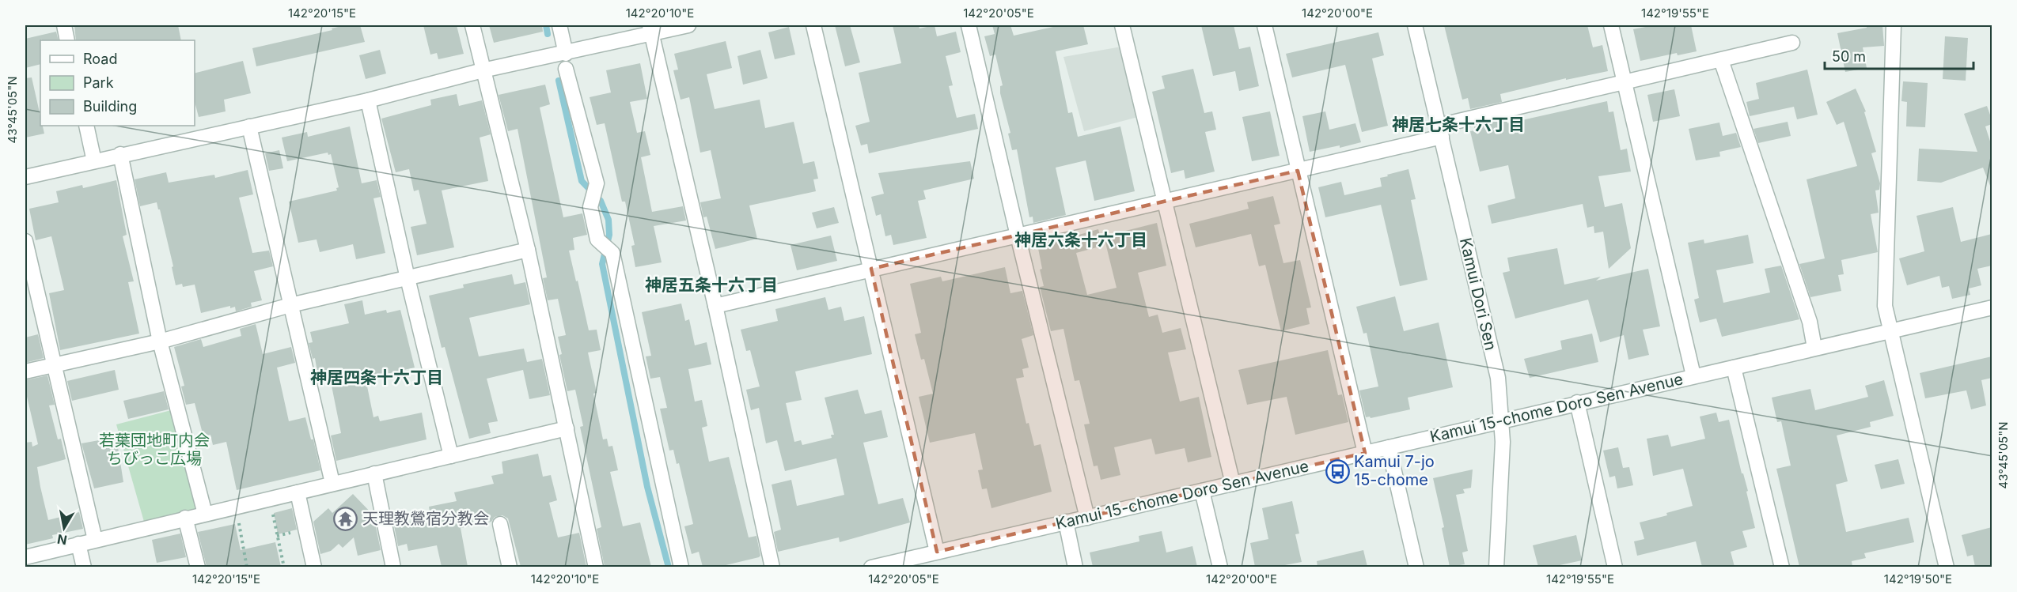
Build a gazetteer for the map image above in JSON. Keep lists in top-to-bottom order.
{
  "streets": {
    "street": ["Kamui Dori Sen", "Kamui 15-chome Doro Sen Avenue"]
  },
  "crossings": [
    ["Kamui Dori Sen", "Kamui 15-chome Doro Sen Avenue"]
  ],
  "districts": [
    "神居七条十六丁目",
    "神居六条十六丁目",
    "神居五条十六丁目",
    "神居四条十六丁目"
  ],
  "parks": ["若葉団地町内会 ちびっこ広場"],
  "places": {
    "bus stop": ["Kamui 7-jo 15-chome"],
    "temple": ["天理教鶯宿分教会"]
  },
  "legend": ["Road", "Park", "Building"],
  "scale_bar": "50 m",
  "north": "bottom",
  "coordinates": [
    "142°20'15\"E",
    "142°20'10\"E",
    "142°20'05\"E",
    "142°20'00\"E",
    "142°19'55\"E",
    "43°45'05\"N",
    "142°19'50\"E"
  ]
}
